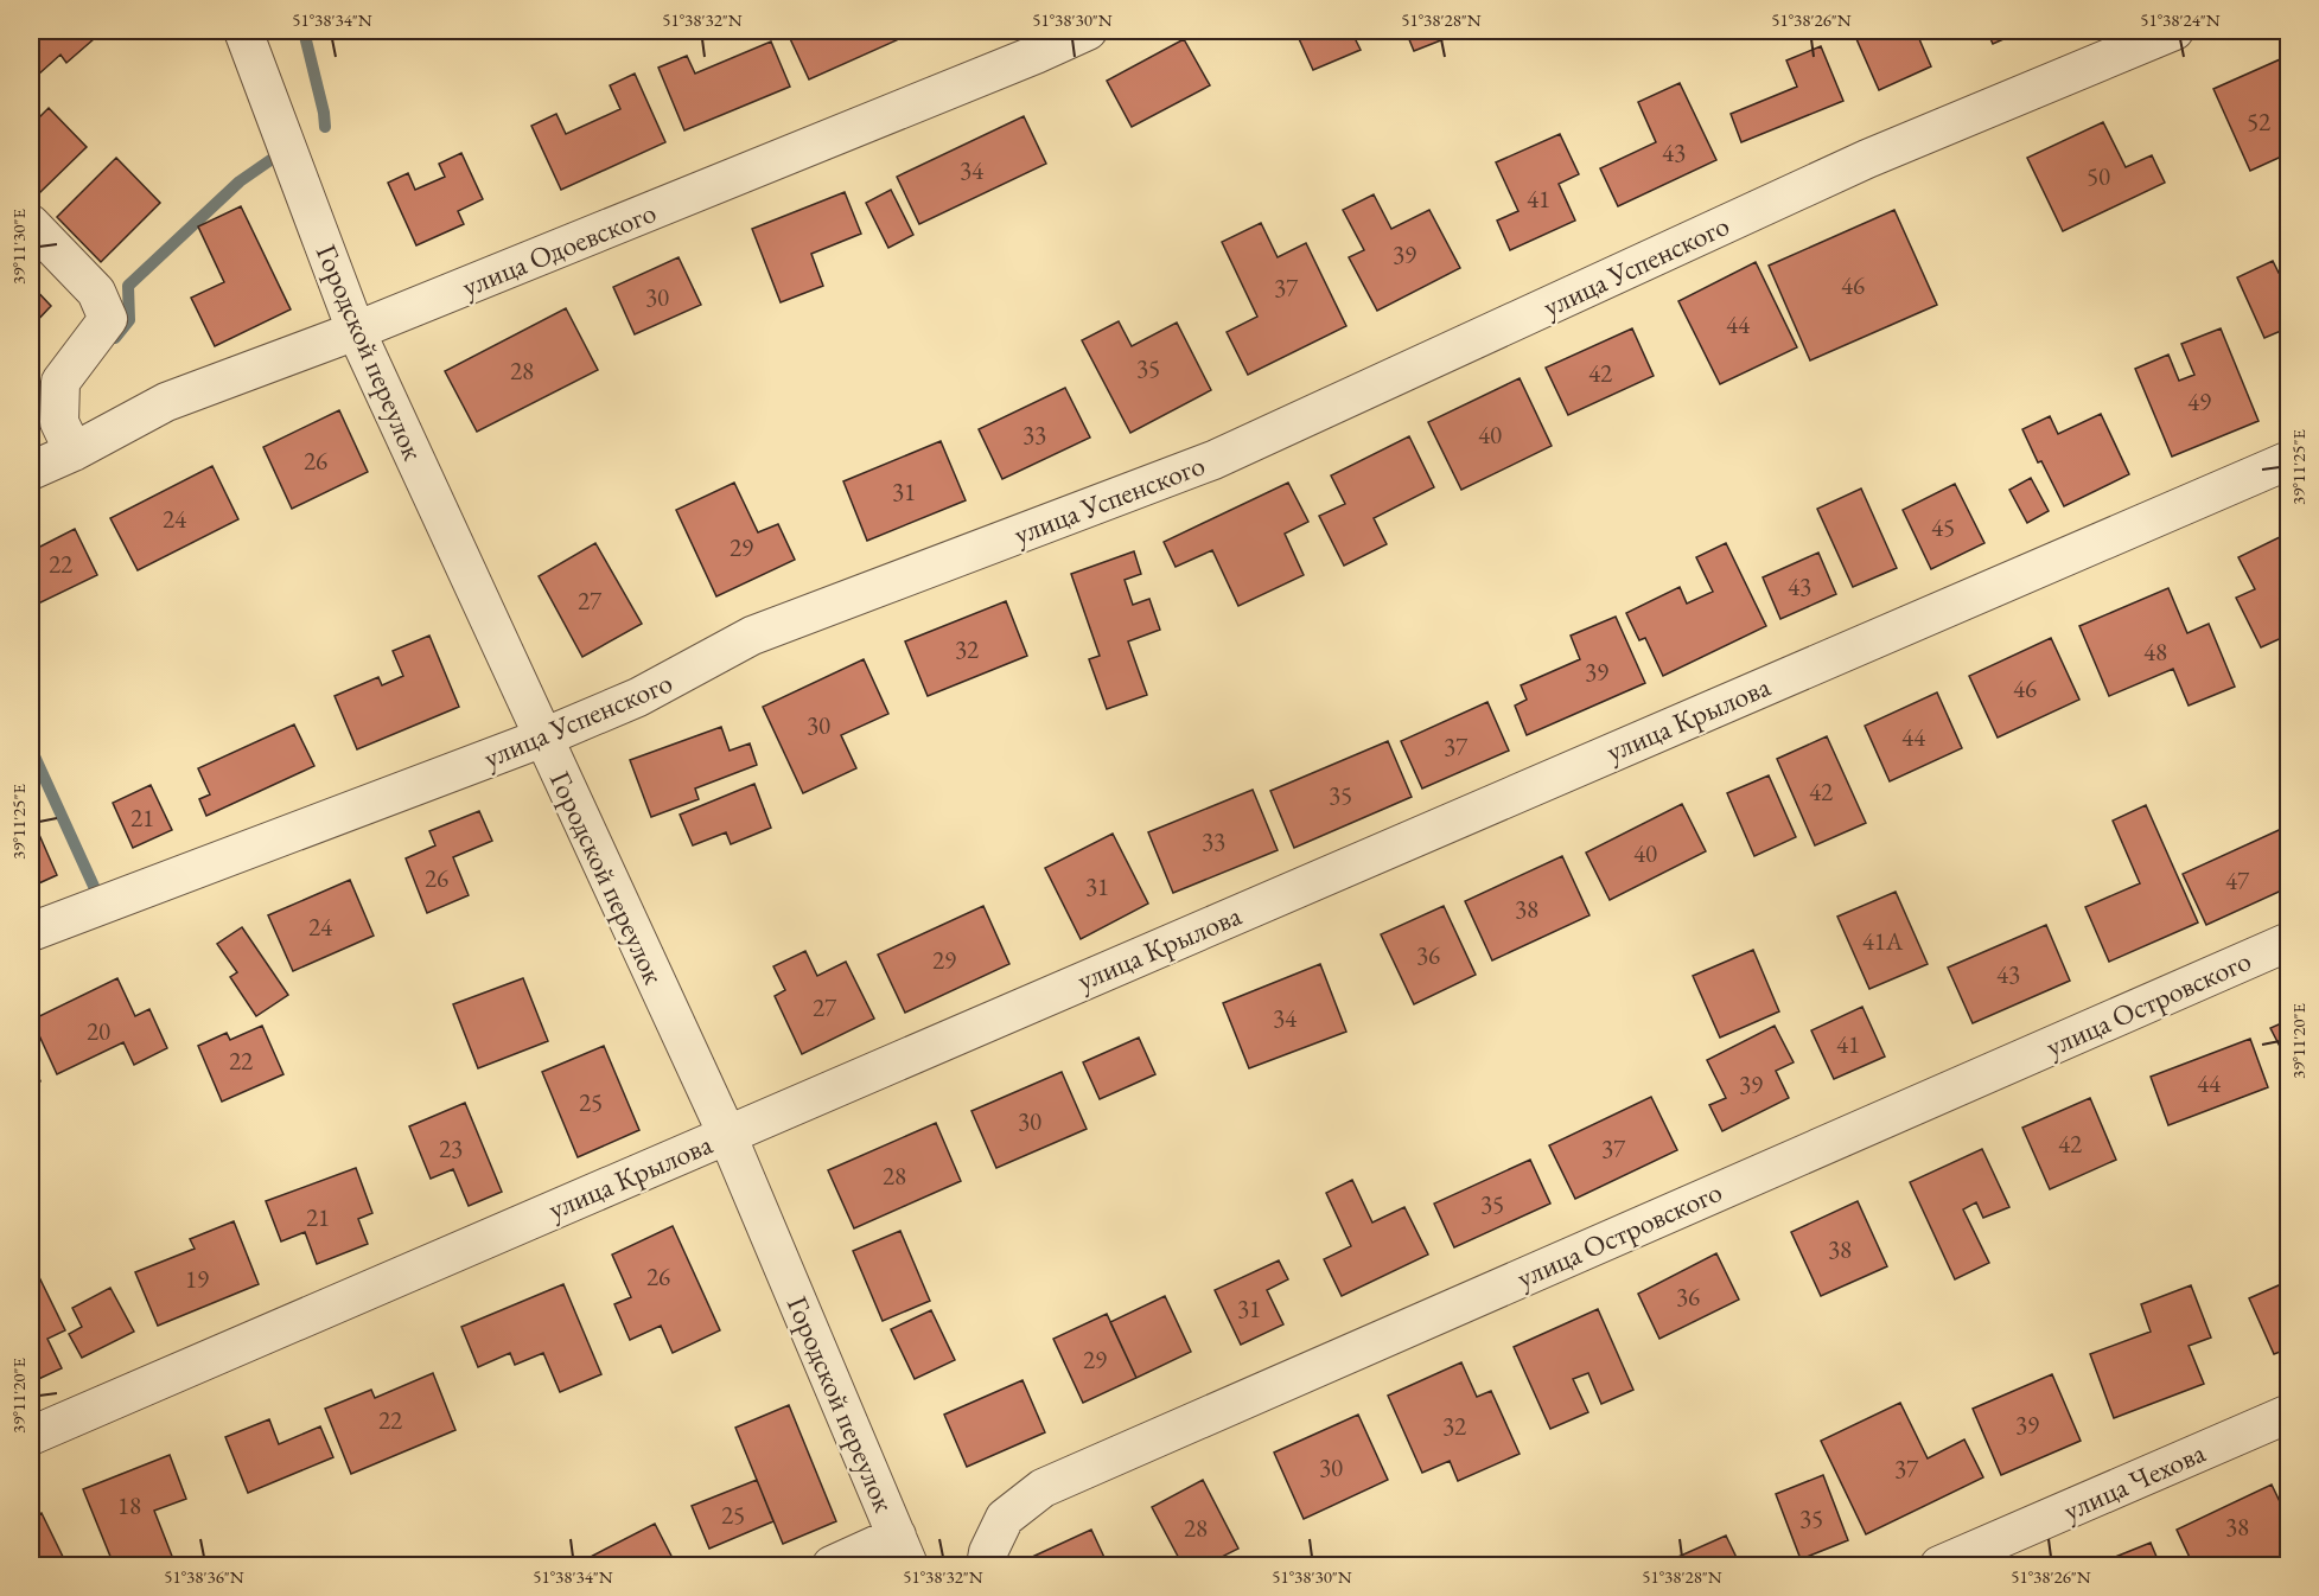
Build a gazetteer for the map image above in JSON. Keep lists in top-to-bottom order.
{
  "streets": {
    "street": [
      "улица Одоевского",
      "улица Успенского",
      "Городской переулок",
      "улица Крылова",
      "улица Островского",
      "улица Чехова"
    ]
  },
  "crossings": [
    ["улица Одоевского", "Городской переулок"],
    ["улица Успенского", "Городской переулок"],
    ["Городской переулок", "улица Крылова"]
  ],
  "house_numbers": [
    "52",
    "43",
    "34",
    "50",
    "41",
    "39",
    "46",
    "37",
    "30",
    "44",
    "35",
    "28",
    "42",
    "49",
    "33",
    "40",
    "26",
    "31",
    "24",
    "45",
    "29",
    "22",
    "43",
    "27",
    "32",
    "48",
    "39",
    "46",
    "30",
    "44",
    "37",
    "42",
    "35",
    "21",
    "33",
    "40",
    "26",
    "47",
    "31",
    "38",
    "24",
    "41А",
    "36",
    "29",
    "43",
    "27",
    "34",
    "20",
    "41",
    "22",
    "44",
    "39",
    "25",
    "30",
    "42",
    "23",
    "37",
    "28",
    "35",
    "21",
    "38",
    "26",
    "19",
    "36",
    "31",
    "29",
    "22",
    "39",
    "32",
    "30",
    "37",
    "18",
    "25",
    "35",
    "38",
    "28"
  ],
  "coordinates": [
    "51°38'34\"N",
    "51°38'32\"N",
    "51°38'30\"N",
    "51°38'28\"N",
    "51°38'26\"N",
    "51°38'24\"N",
    "39°11'30\"E",
    "39°11'25\"E",
    "39°11'20\"E",
    "51°38'36\"N"
  ]
}
